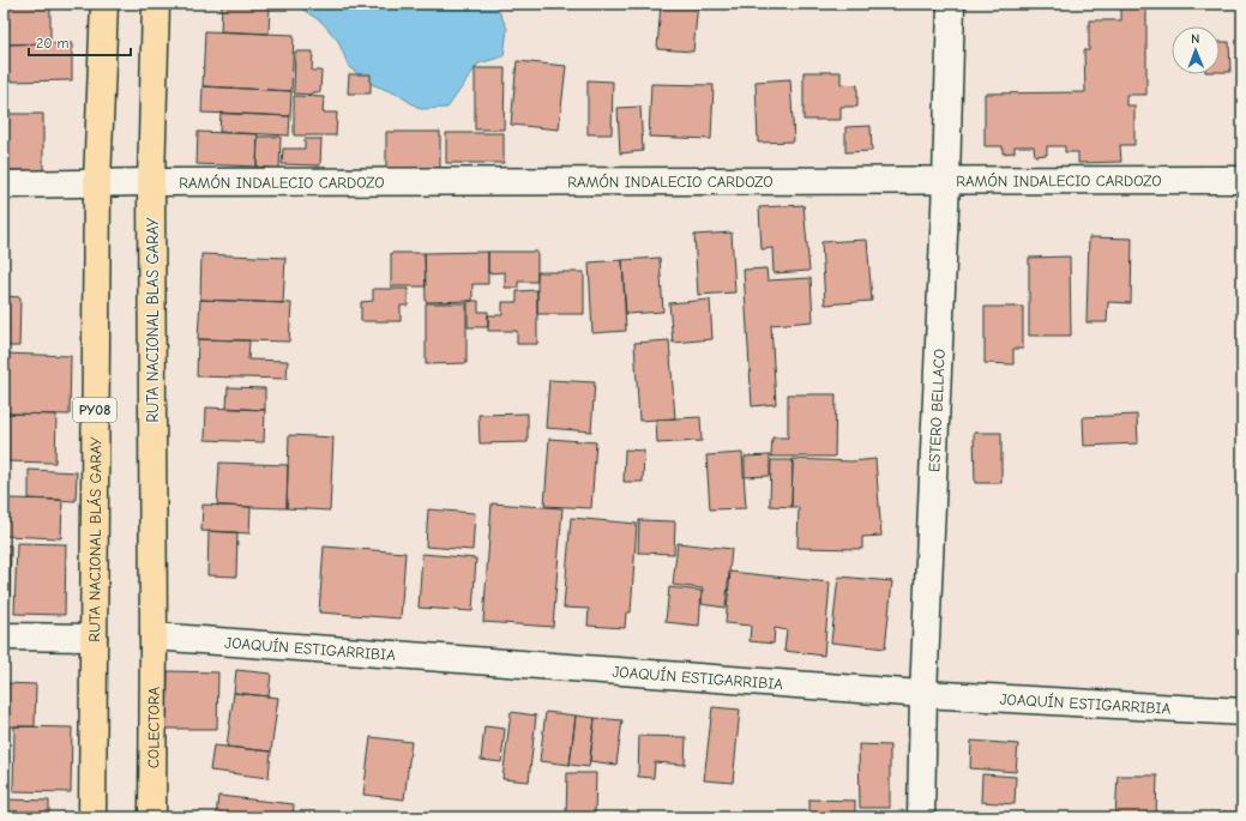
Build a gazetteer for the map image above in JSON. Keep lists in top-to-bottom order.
{
  "streets": {
    "main road": [
      "RUTA NACIONAL BLAS GARAY",
      "PY08",
      "RUTA NACIONAL BLÁS GARAY",
      "COLECTORA"
    ],
    "street": ["RAMÓN INDALECIO CARDOZO", "ESTERO BELLACO", "JOAQUÍN ESTIGARRIBIA"]
  },
  "crossings": [
    ["RAMÓN INDALECIO CARDOZO", "RUTA NACIONAL BLAS GARAY"],
    ["RAMÓN INDALECIO CARDOZO", "ESTERO BELLACO"],
    ["RAMÓN INDALECIO CARDOZO", "RUTA NACIONAL BLÁS GARAY"],
    ["RUTA NACIONAL BLAS GARAY", "JOAQUÍN ESTIGARRIBIA"],
    ["RUTA NACIONAL BLAS GARAY", "COLECTORA"],
    ["ESTERO BELLACO", "JOAQUÍN ESTIGARRIBIA"],
    ["JOAQUÍN ESTIGARRIBIA", "COLECTORA"]
  ],
  "scale_bar": "20 m",
  "north": "top"
}
